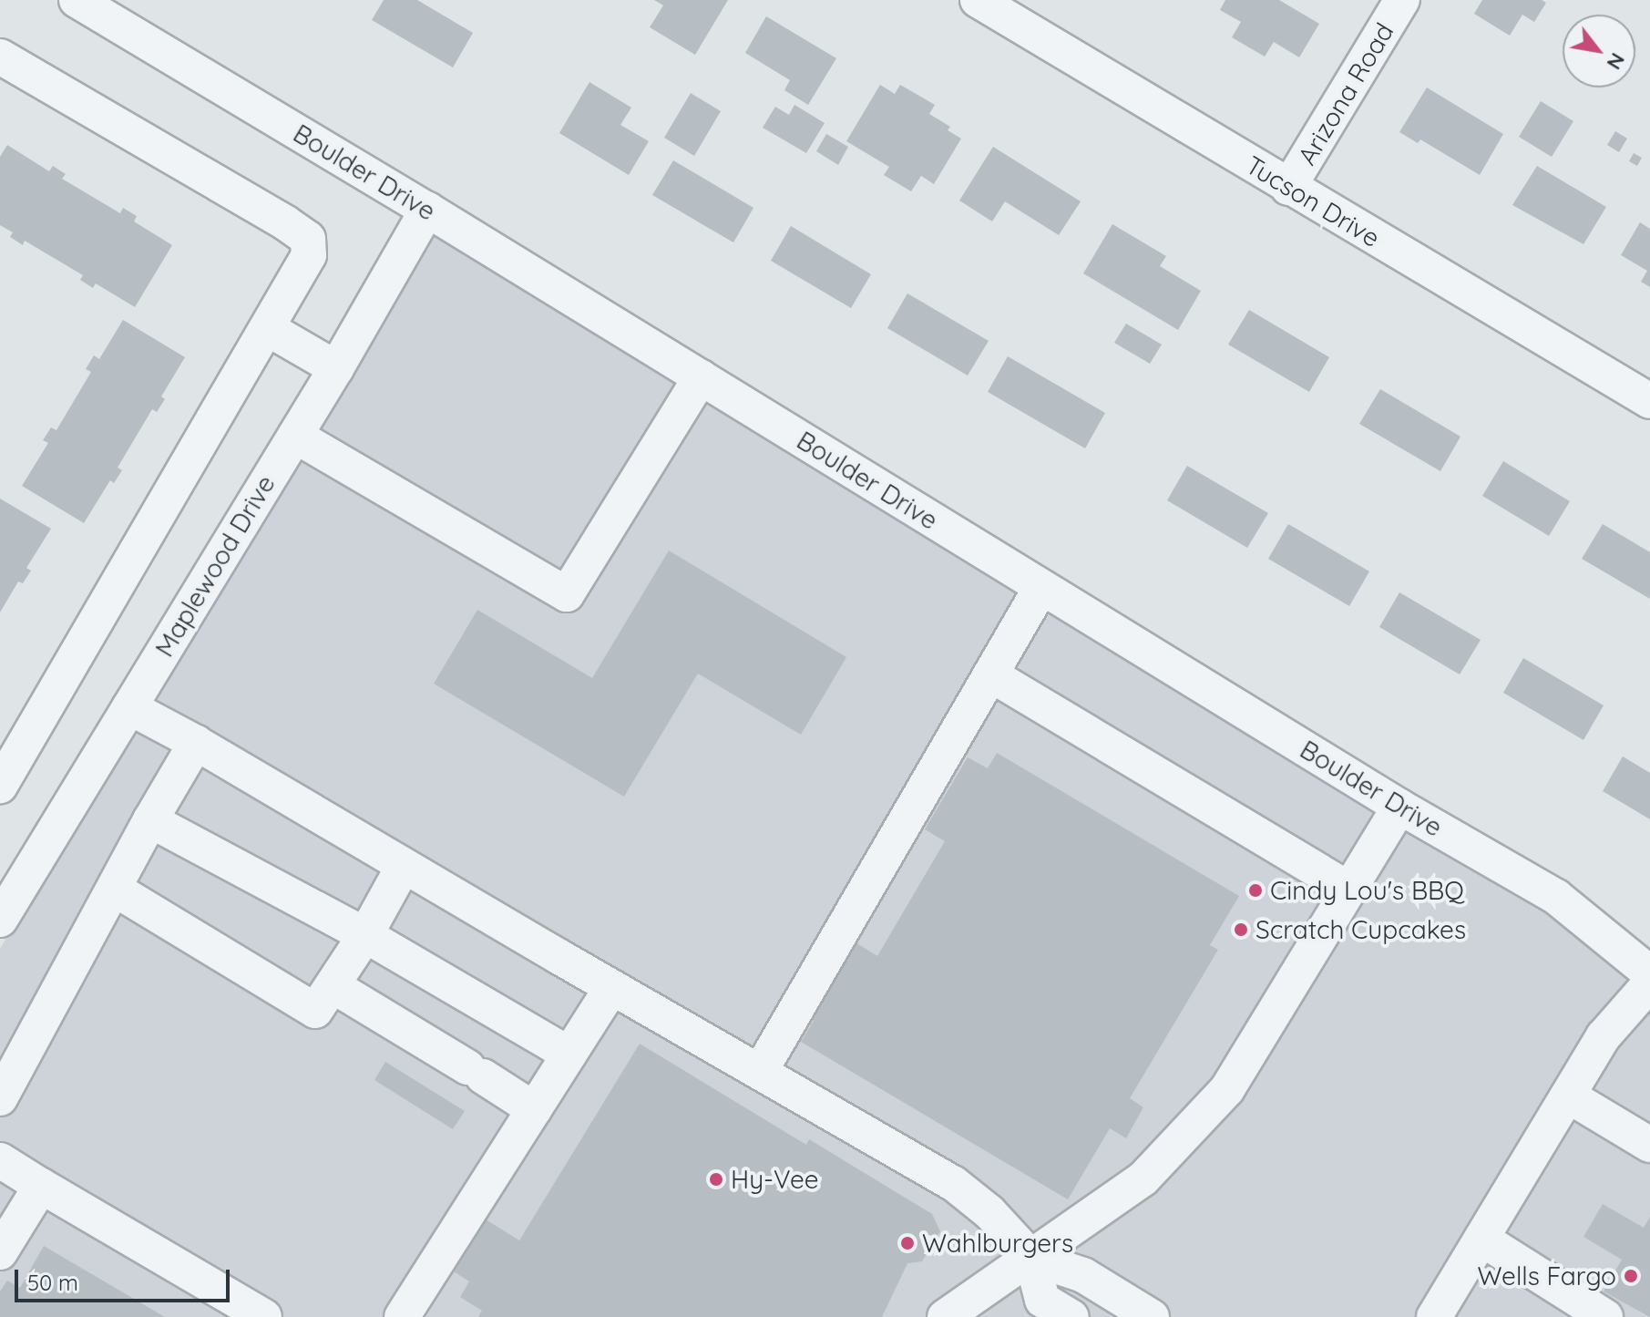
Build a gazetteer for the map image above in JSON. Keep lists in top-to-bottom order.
{
  "streets": {
    "street": [
      "Arizona Road",
      "Boulder Drive",
      "Tucson Drive",
      "Maplewood Drive"
    ]
  },
  "crossings": [
    ["Arizona Road", "Tucson Drive"],
    ["Boulder Drive", "Maplewood Drive"]
  ],
  "places": [
    "Cindy Lou's BBQ",
    "Scratch Cupcakes",
    "Hy-Vee",
    "Wahlburgers",
    "Wells Fargo"
  ],
  "scale_bar": "50 m",
  "north": "bottom right"
}
